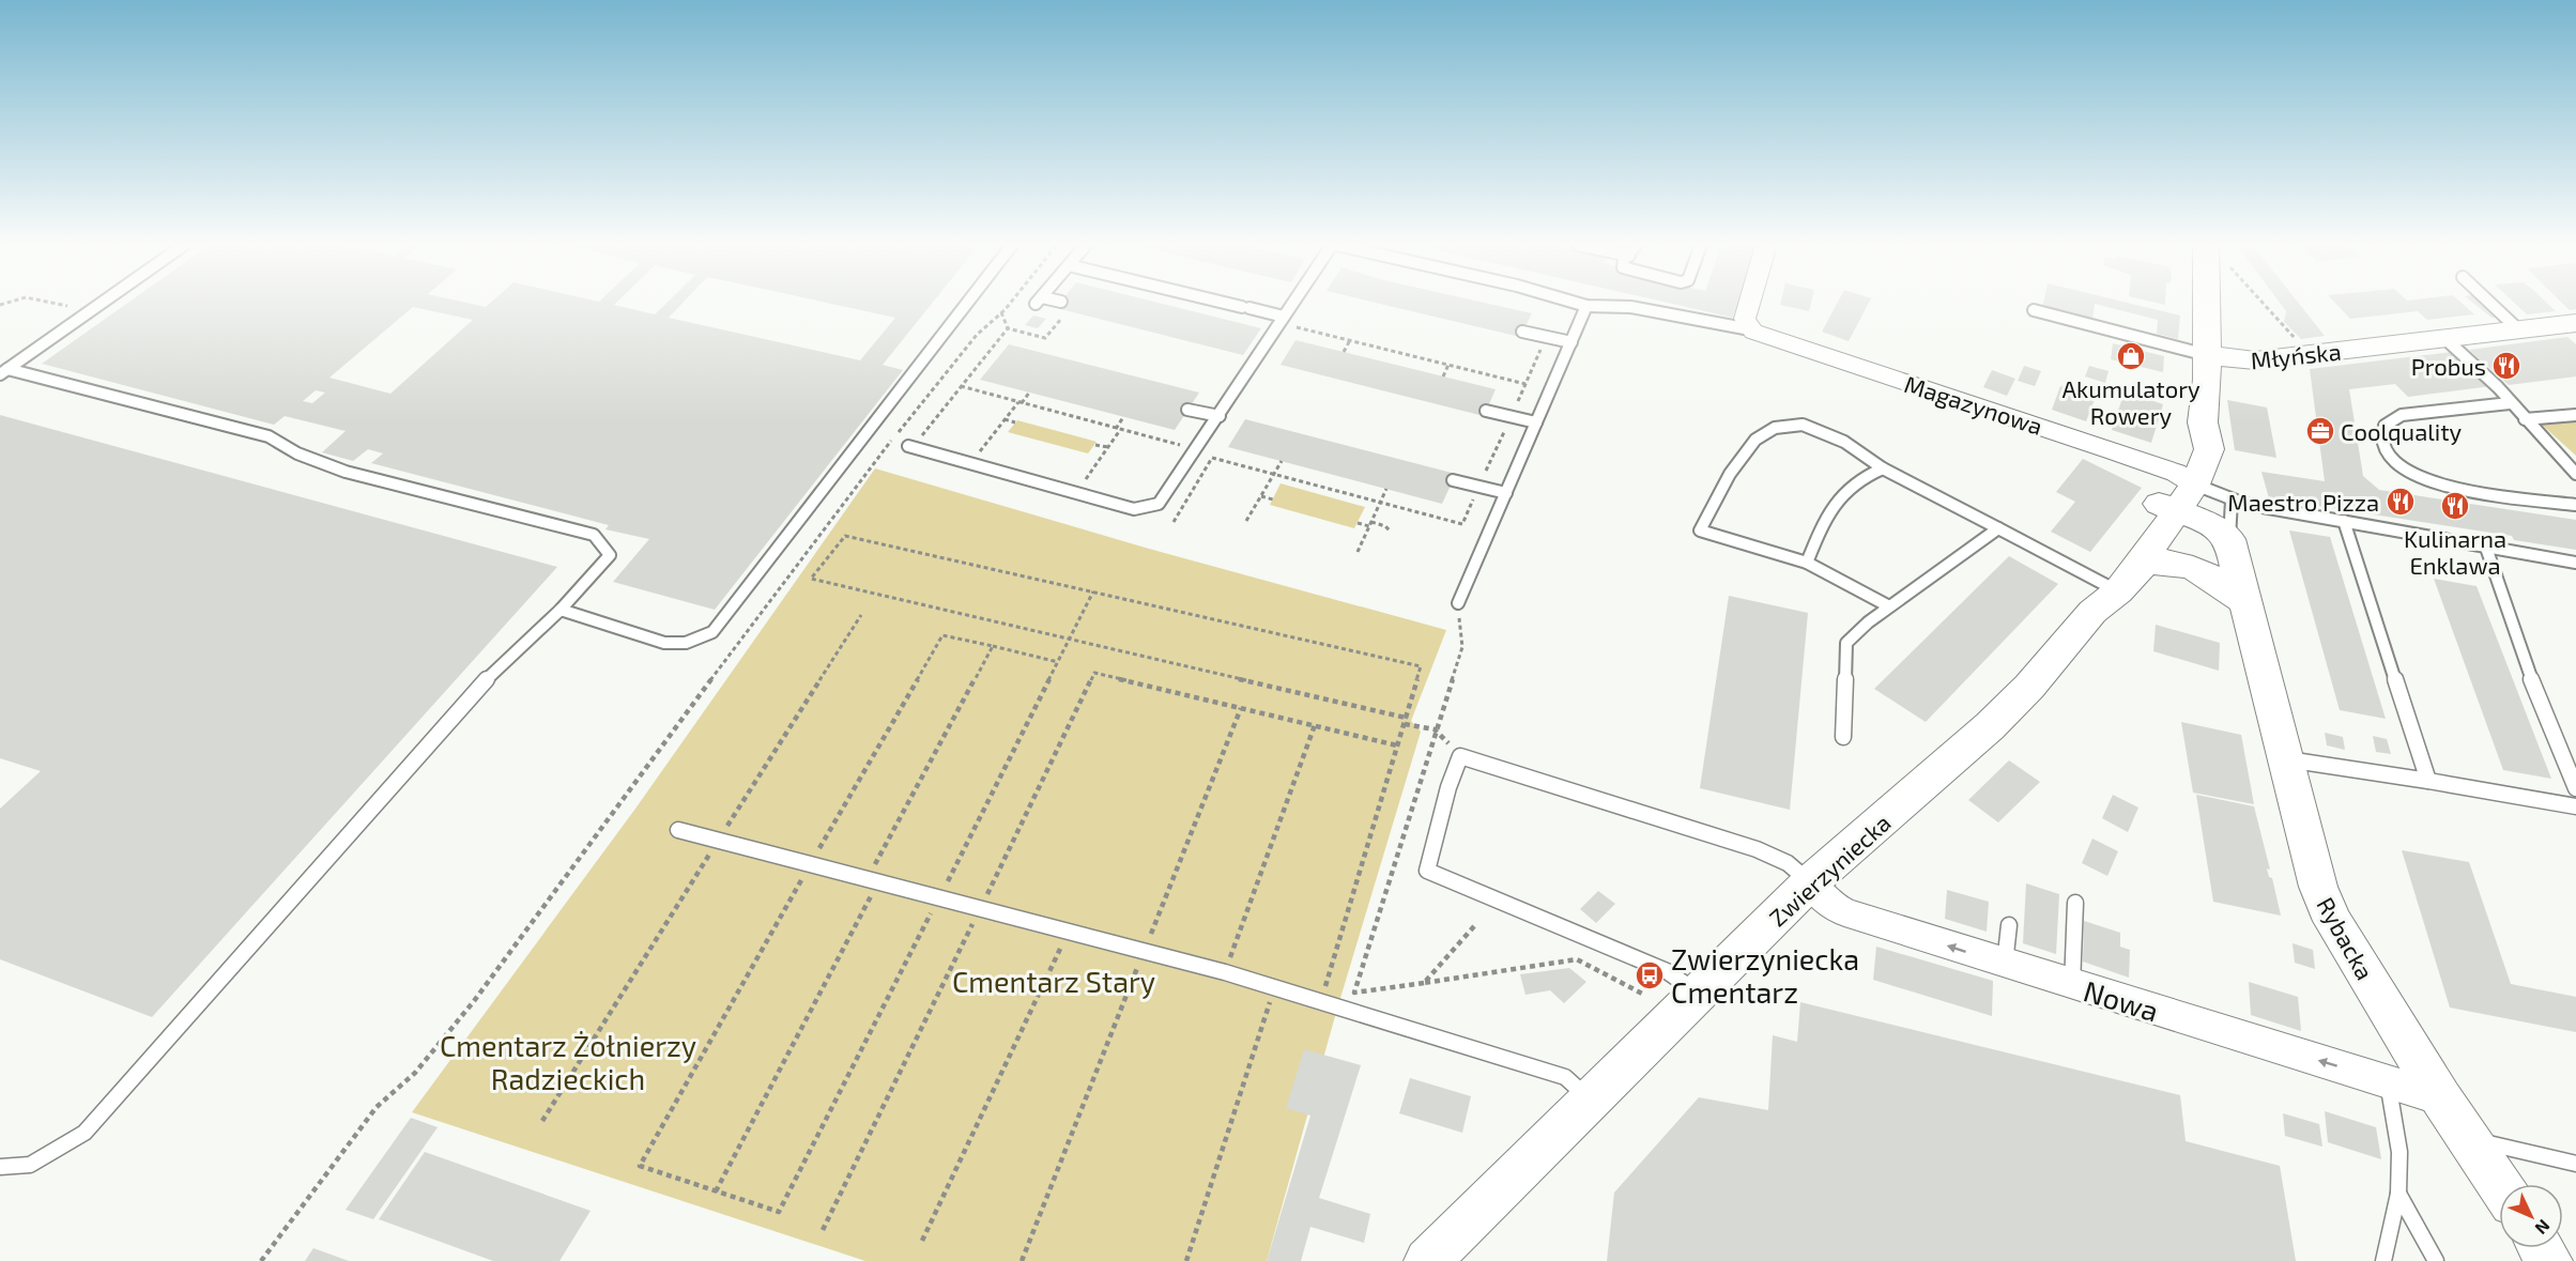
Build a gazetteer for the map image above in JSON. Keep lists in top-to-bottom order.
{
  "streets": {
    "street": [
      "Młyńska",
      "Magazynowa",
      "Zwierzyniecka",
      "Rybacka",
      "Nowa"
    ]
  },
  "crossings": [
    ["Młyńska", "Zwierzyniecka"],
    ["Magazynowa", "Zwierzyniecka"],
    ["Zwierzyniecka", "Rybacka"],
    ["Zwierzyniecka", "Nowa"],
    ["Rybacka", "Nowa"]
  ],
  "one_way": ["Nowa"],
  "parks": ["Cmentarz Stary", "Cmentarz Żołnierzy Radzieckich"],
  "places": {
    "shop": ["Akumulatory Rowery"],
    "restaurant": ["Probus", "Maestro Pizza", "Kulinarna Enklawa"],
    "office": ["Coolquality"],
    "bus stop": ["Zwierzyniecka Cmentarz"]
  },
  "north": "bottom right"
}
